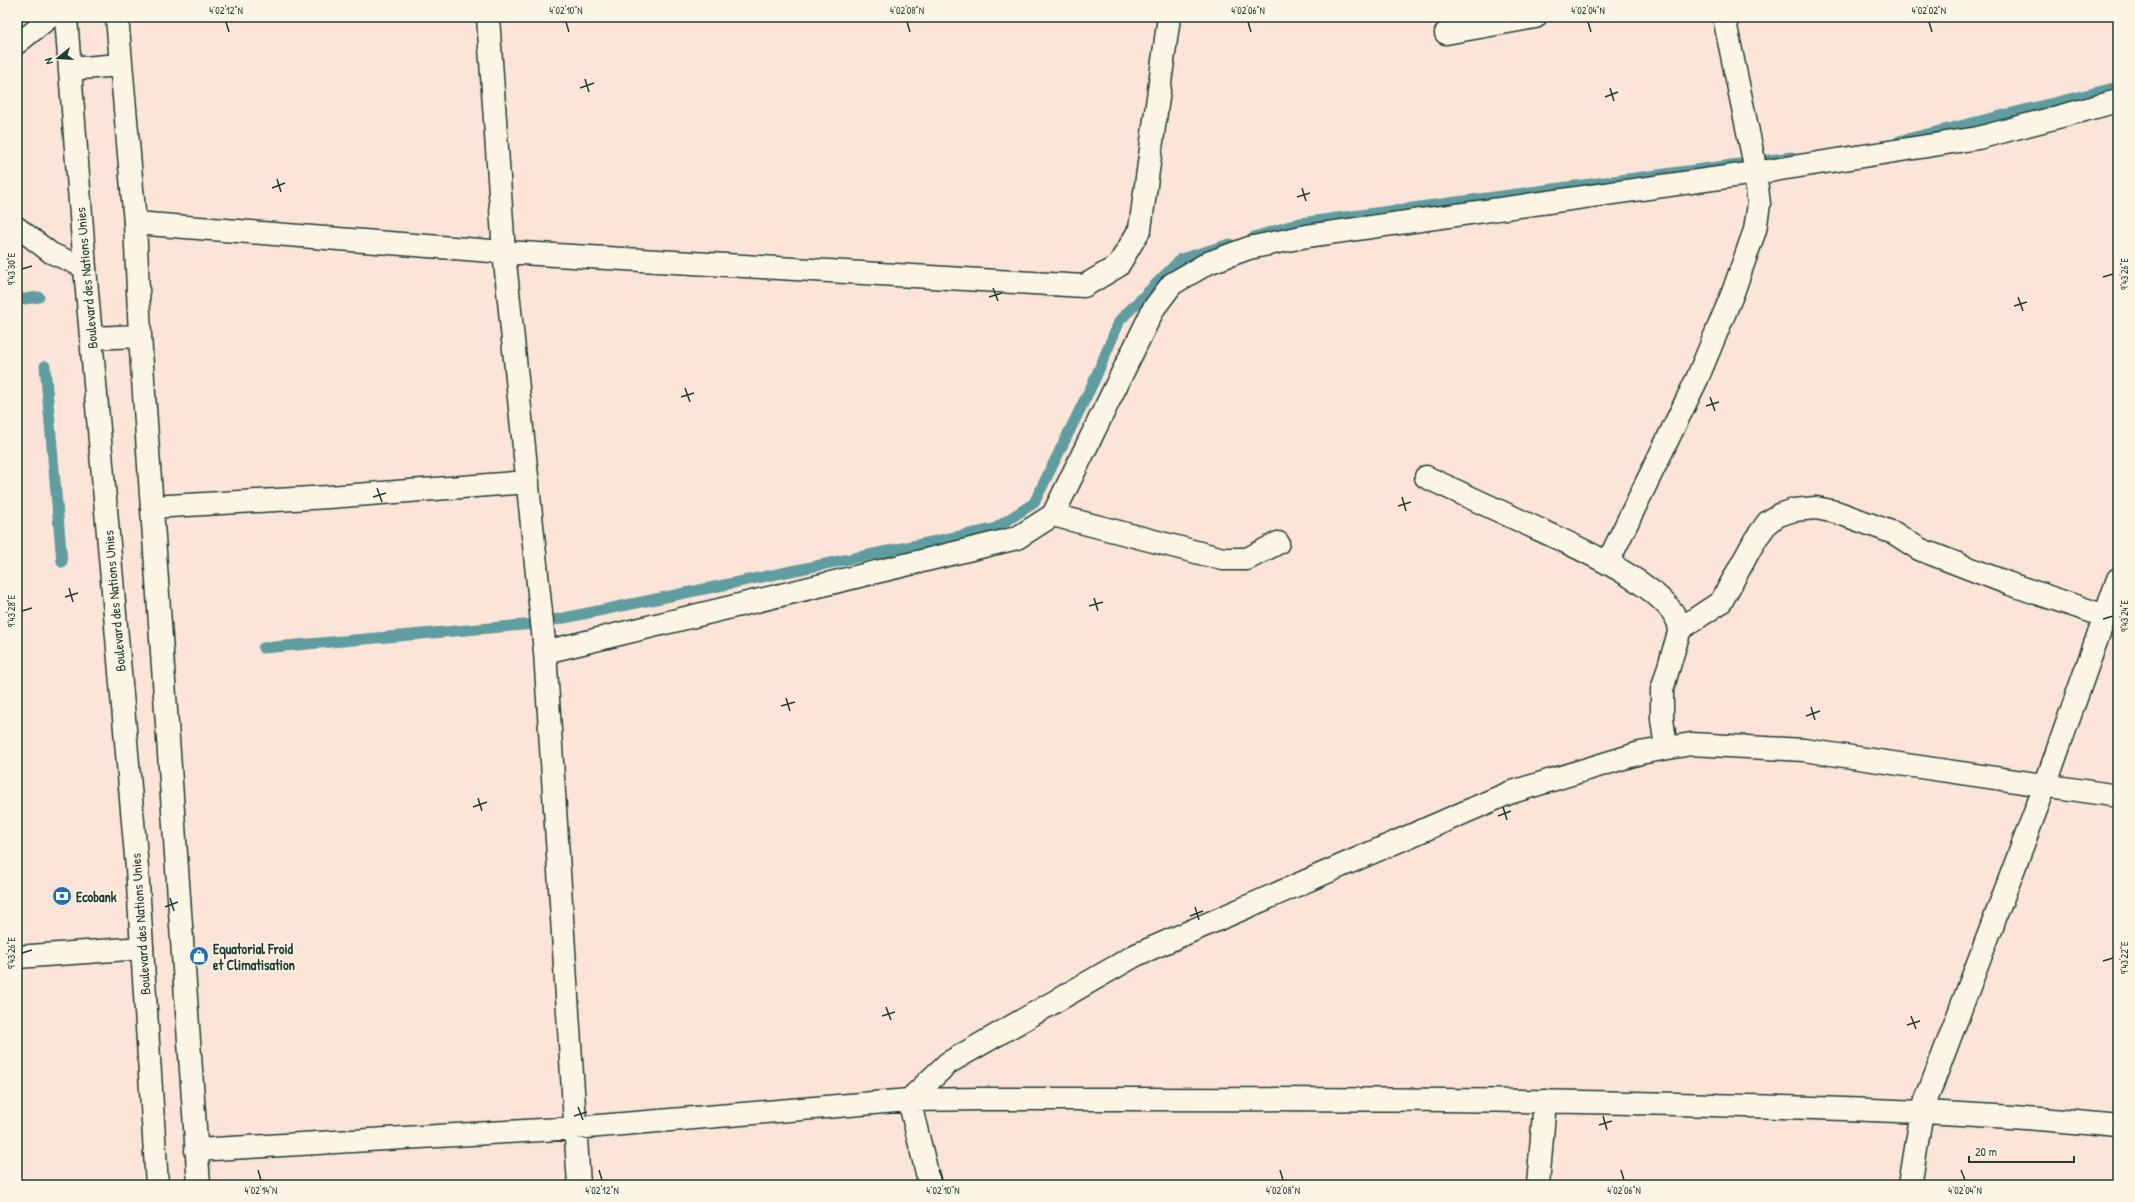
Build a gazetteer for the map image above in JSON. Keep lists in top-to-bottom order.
{
  "streets": {
    "street": ["Boulevard des Nations Unies"]
  },
  "places": {
    "bank": ["Ecobank"],
    "shop": ["Equatorial Froid et Climatisation"]
  },
  "scale_bar": "20 m",
  "north": "left",
  "coordinates": [
    "4°02'12\"N",
    "4°02'10\"N",
    "4°02'08\"N",
    "4°02'06\"N",
    "4°02'04\"N",
    "4°02'02\"N",
    "9°43'30\"E",
    "9°43'26\"E",
    "9°43'28\"E",
    "9°43'24\"E",
    "9°43'22\"E",
    "4°02'14\"N"
  ]
}
